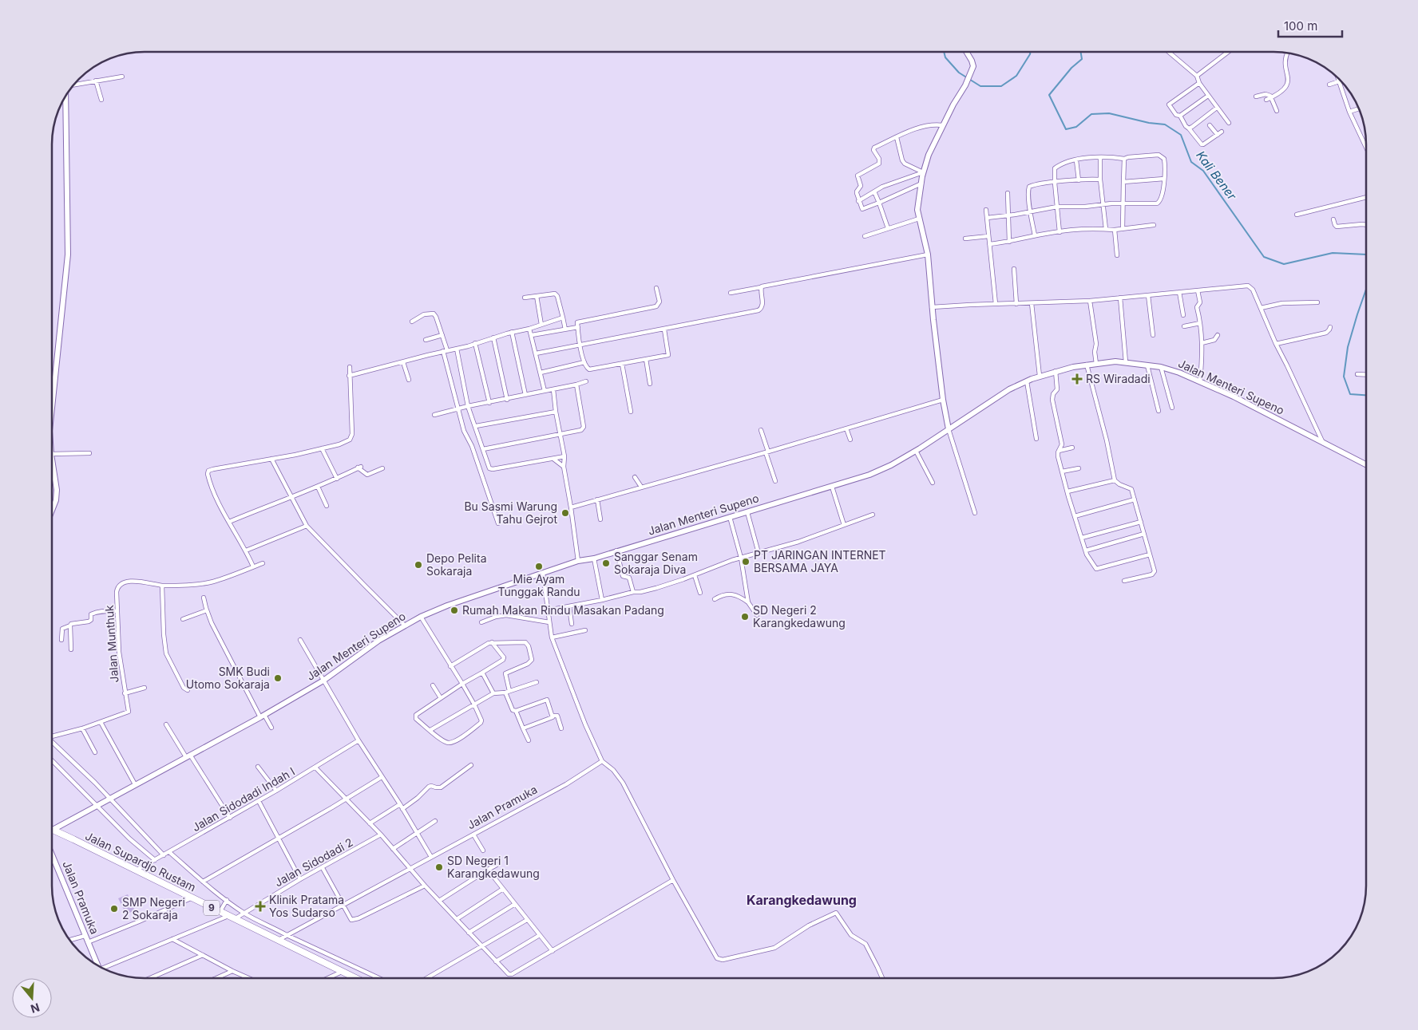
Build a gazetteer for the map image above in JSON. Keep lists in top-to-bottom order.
{
  "streets": {
    "highway": ["Jalan Supardjo Rustam", "9"],
    "main road": ["Jalan Menteri Supeno", "Jalan Pramuka"],
    "street": ["Jalan Munthuk", "Jalan Sidodadi Indah I", "Jalan Sidodadi 2"]
  },
  "crossings": [
    ["Jalan Sidodadi Indah I", "Jalan Supardjo Rustam"],
    ["Jalan Pramuka", "Jalan Supardjo Rustam"],
    ["Jalan Supardjo Rustam", "Jalan Sidodadi 2"]
  ],
  "districts": ["Karangkedawung"],
  "water": ["Kali Bener"],
  "places": {
    "health": ["RS Wiradadi", "Klinik Pratama Yos Sudarso"],
    "other": [
      "Bu Sasmi Warung Tahu Gejrot",
      "PT JARINGAN INTERNET BERSAMA JAYA",
      "Sanggar Senam Sokaraja Diva",
      "Depo Pelita Sokaraja",
      "Mie Ayam Tunggak Randu",
      "Rumah Makan Rindu Masakan Padang",
      "SD Negeri 2 Karangkedawung",
      "SMK Budi Utomo Sokaraja",
      "SD Negeri 1 Karangkedawung",
      "SMP Negeri 2 Sokaraja"
    ]
  },
  "scale_bar": "100 m",
  "north": "bottom"
}
